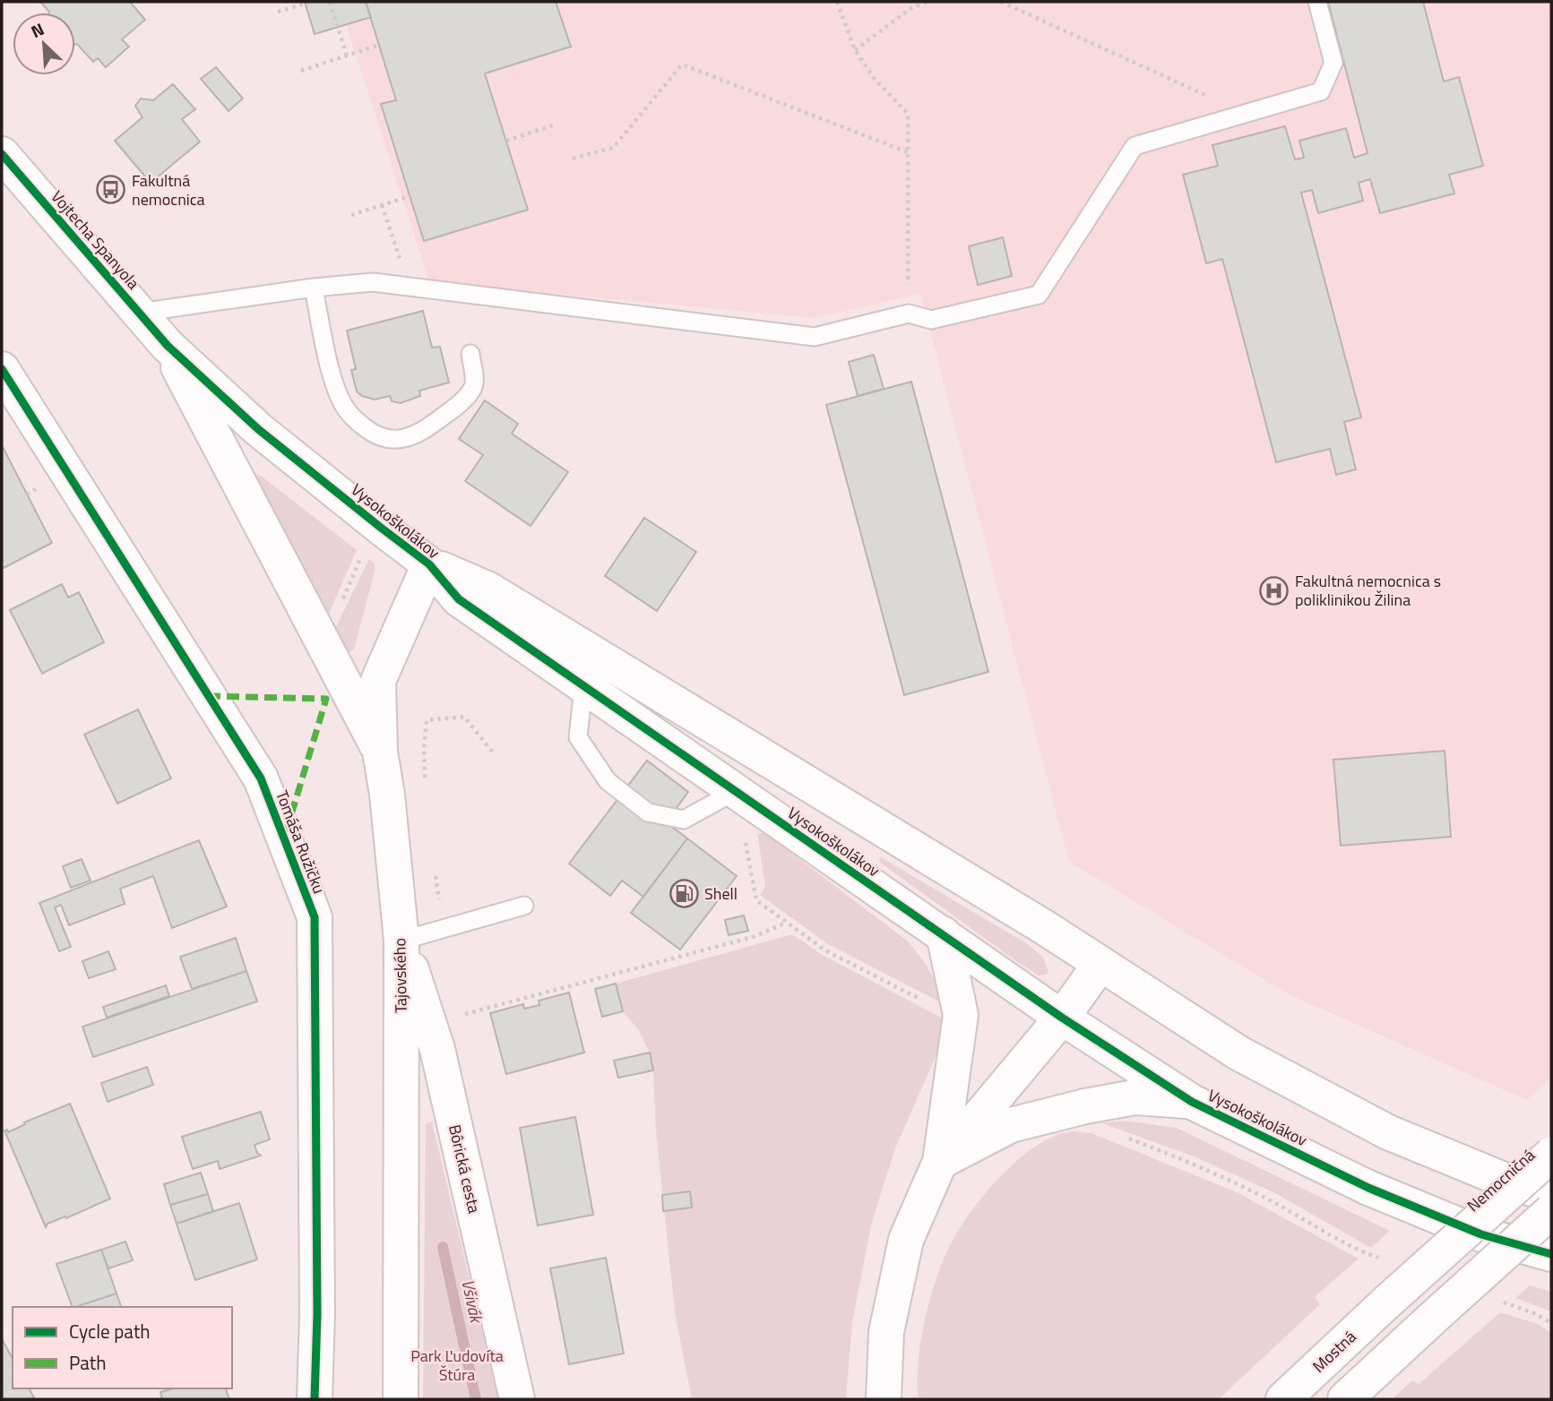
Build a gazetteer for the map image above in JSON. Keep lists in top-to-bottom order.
{
  "streets": {
    "street": [
      "Vojtecha Spanyola",
      "Vysokoškolákov",
      "Tomáša Ružičku",
      "Tajovského",
      "Bôrická cesta",
      "Nemocničná",
      "Mostná"
    ]
  },
  "crossings": [
    ["Vojtecha Spanyola", "Vysokoškolákov"],
    ["Vysokoškolákov", "Tajovského"],
    ["Tajovského", "Bôrická cesta"],
    ["Nemocničná", "Mostná"]
  ],
  "water": ["Všivák"],
  "parks": ["Park Ľudovíta Štúra"],
  "places": {
    "bus stop": ["Fakultná nemocnica"],
    "hospital": ["Fakultná nemocnica s poliklinikou Žilina"],
    "fuel station": ["Shell"]
  },
  "legend": ["Cycle path", "Path"],
  "north": "top left"
}
